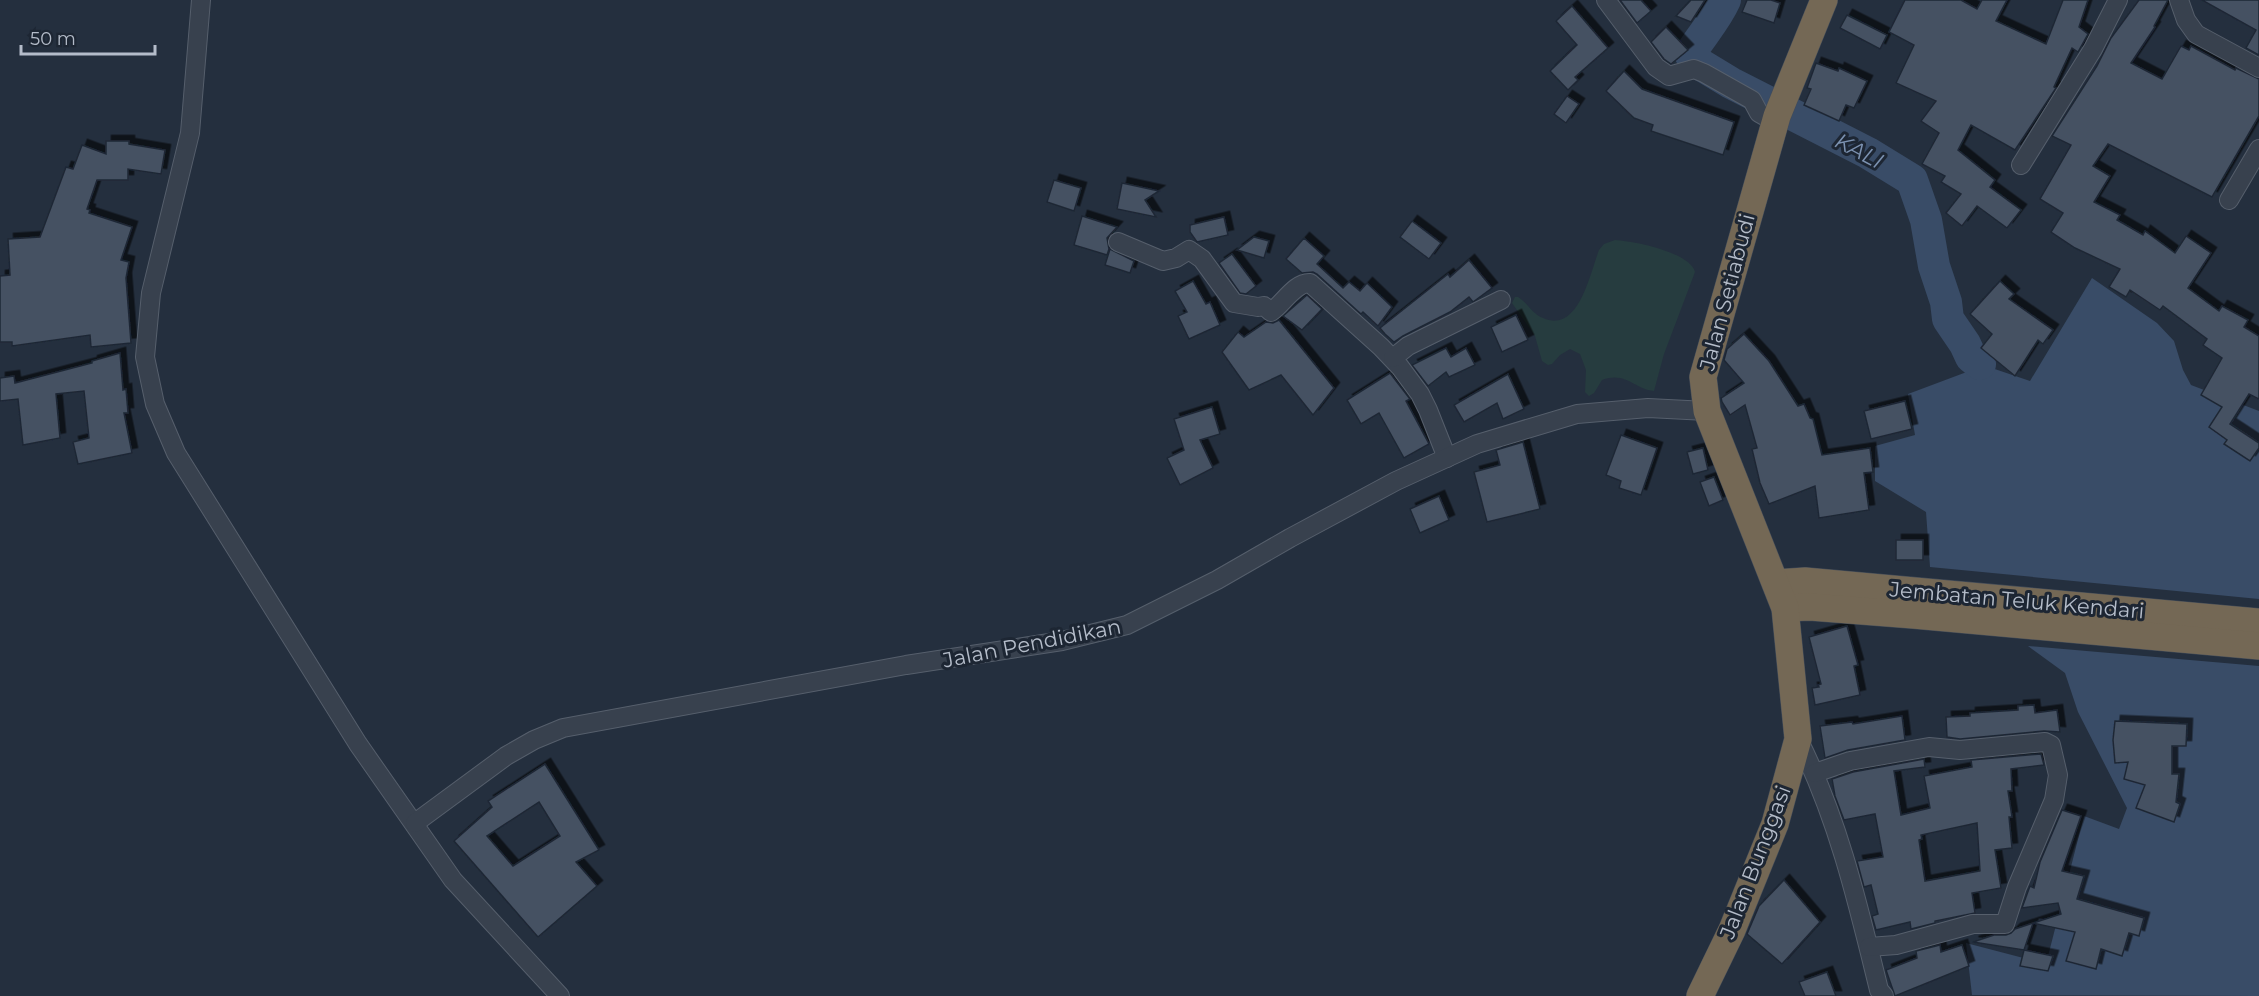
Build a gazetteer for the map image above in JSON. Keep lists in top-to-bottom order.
{
  "streets": {
    "highway": ["Jalan Setiabudi", "Jembatan Teluk Kendari", "Jalan Bunggasi"],
    "street": ["Jalan Pendidikan"]
  },
  "crossings": [
    ["Jalan Setiabudi", "Jembatan Teluk Kendari"],
    ["Jalan Setiabudi", "Jalan Pendidikan"],
    ["Jalan Setiabudi", "Jalan Bunggasi"],
    ["Jembatan Teluk Kendari", "Jalan Bunggasi"]
  ],
  "water": ["KALI"],
  "scale_bar": "50 m"
}
